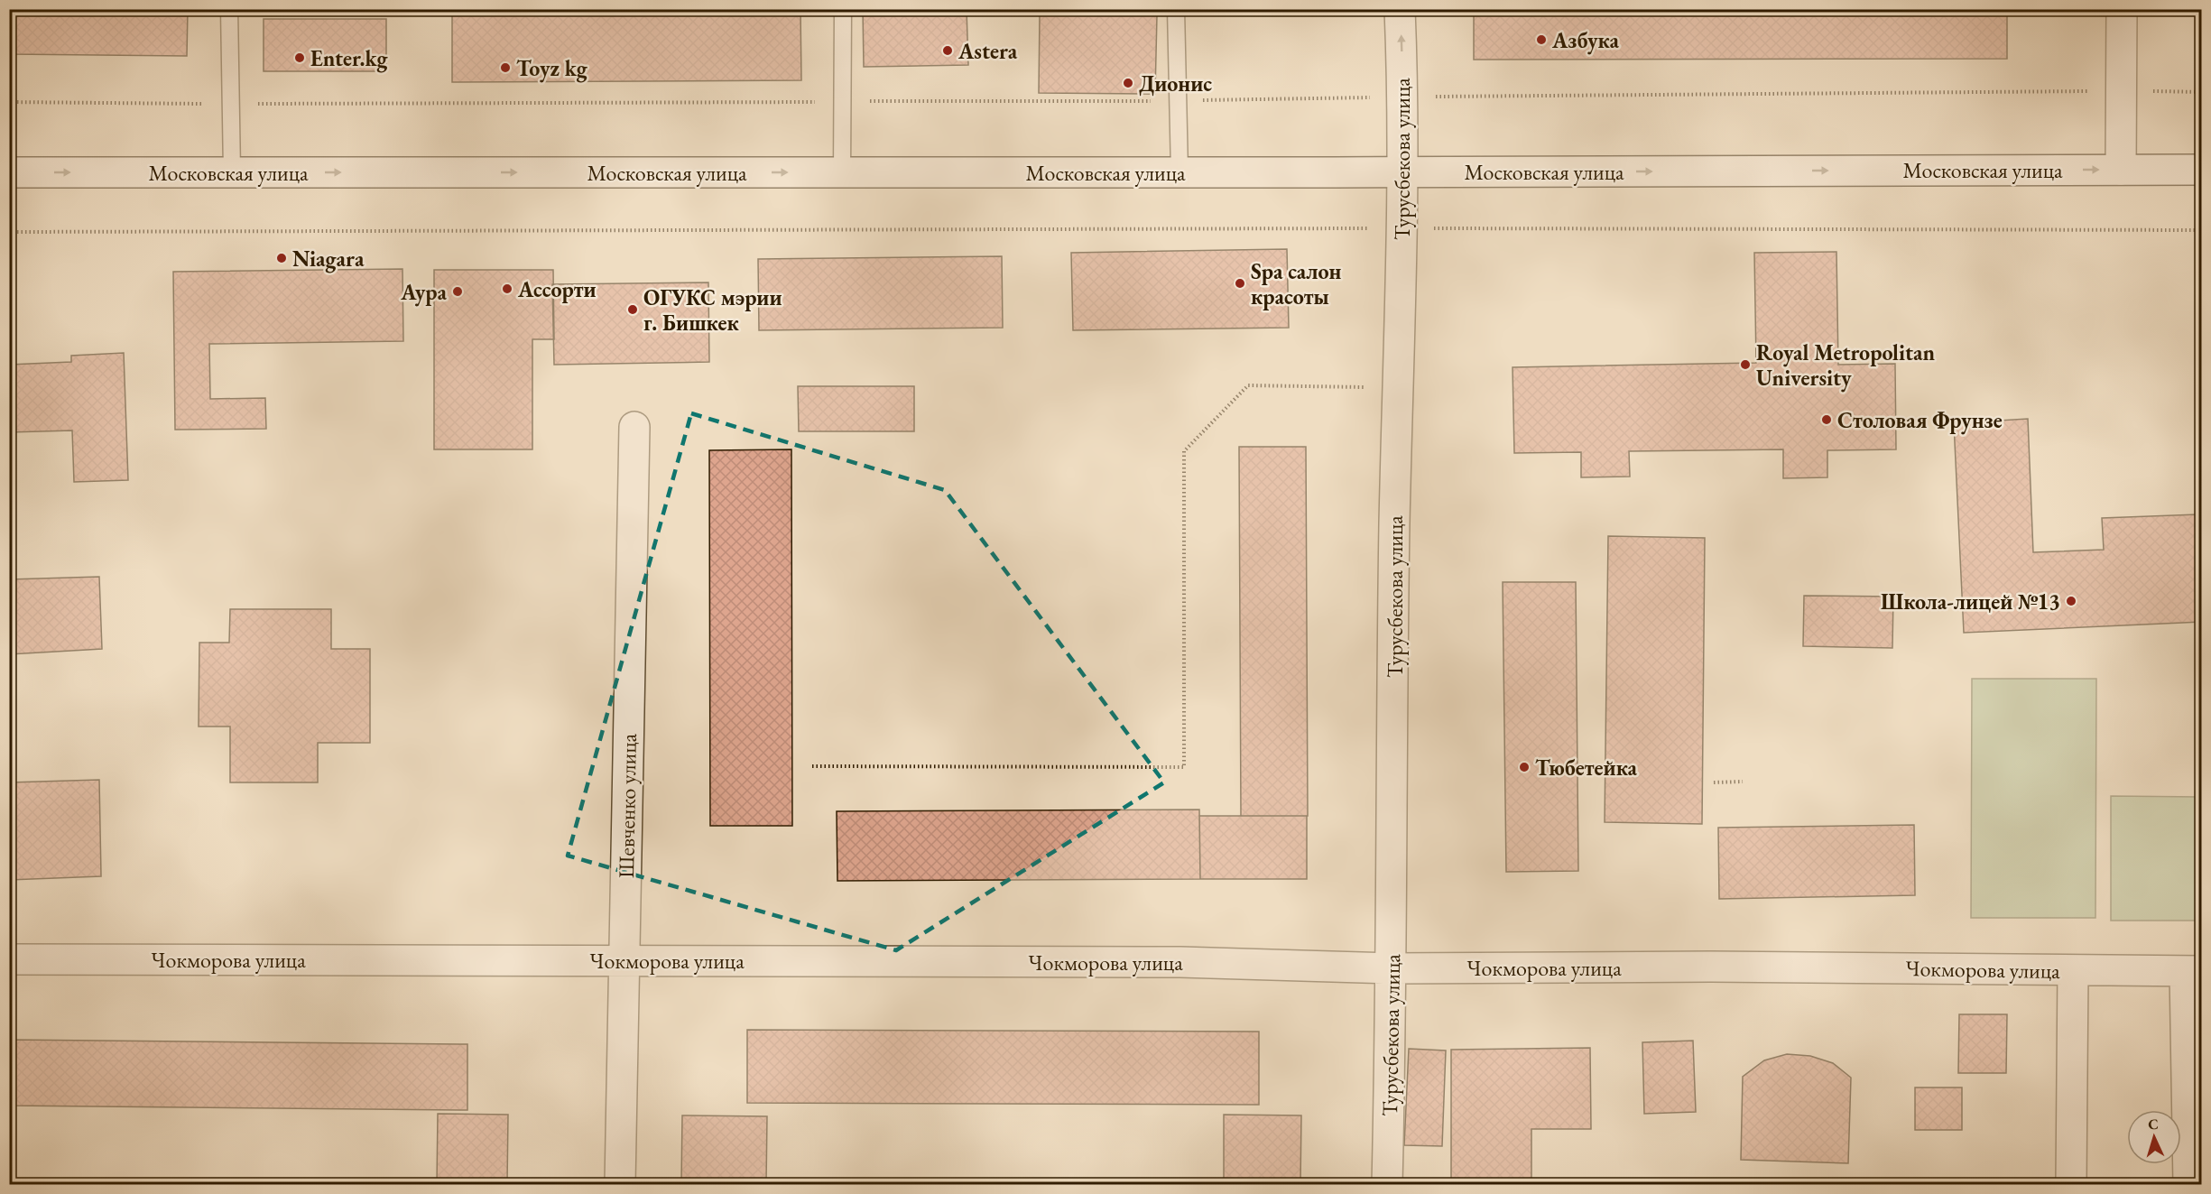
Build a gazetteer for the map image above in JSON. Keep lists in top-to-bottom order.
{
  "streets": {
    "street": [
      "Турусбекова улица",
      "Московская улица",
      "Шевченко улица",
      "Чокморова улица"
    ]
  },
  "crossings": [
    ["Турусбекова улица", "Московская улица"],
    ["Турусбекова улица", "Чокморова улица"],
    ["Шевченко улица", "Чокморова улица"]
  ],
  "one_way": ["Московская улица"],
  "places": [
    "Азбука",
    "Astera",
    "Enter.kg",
    "Toyz kg",
    "Дионис",
    "Niagara",
    "Spa салон красоты",
    "Ассорти",
    "Аура",
    "ОГУКС мэрии г. Бишкек",
    "Royal Metropolitan University",
    "Столовая Фрунзе",
    "Школа-лицей №13",
    "Тюбетейка"
  ],
  "north": "top"
}
